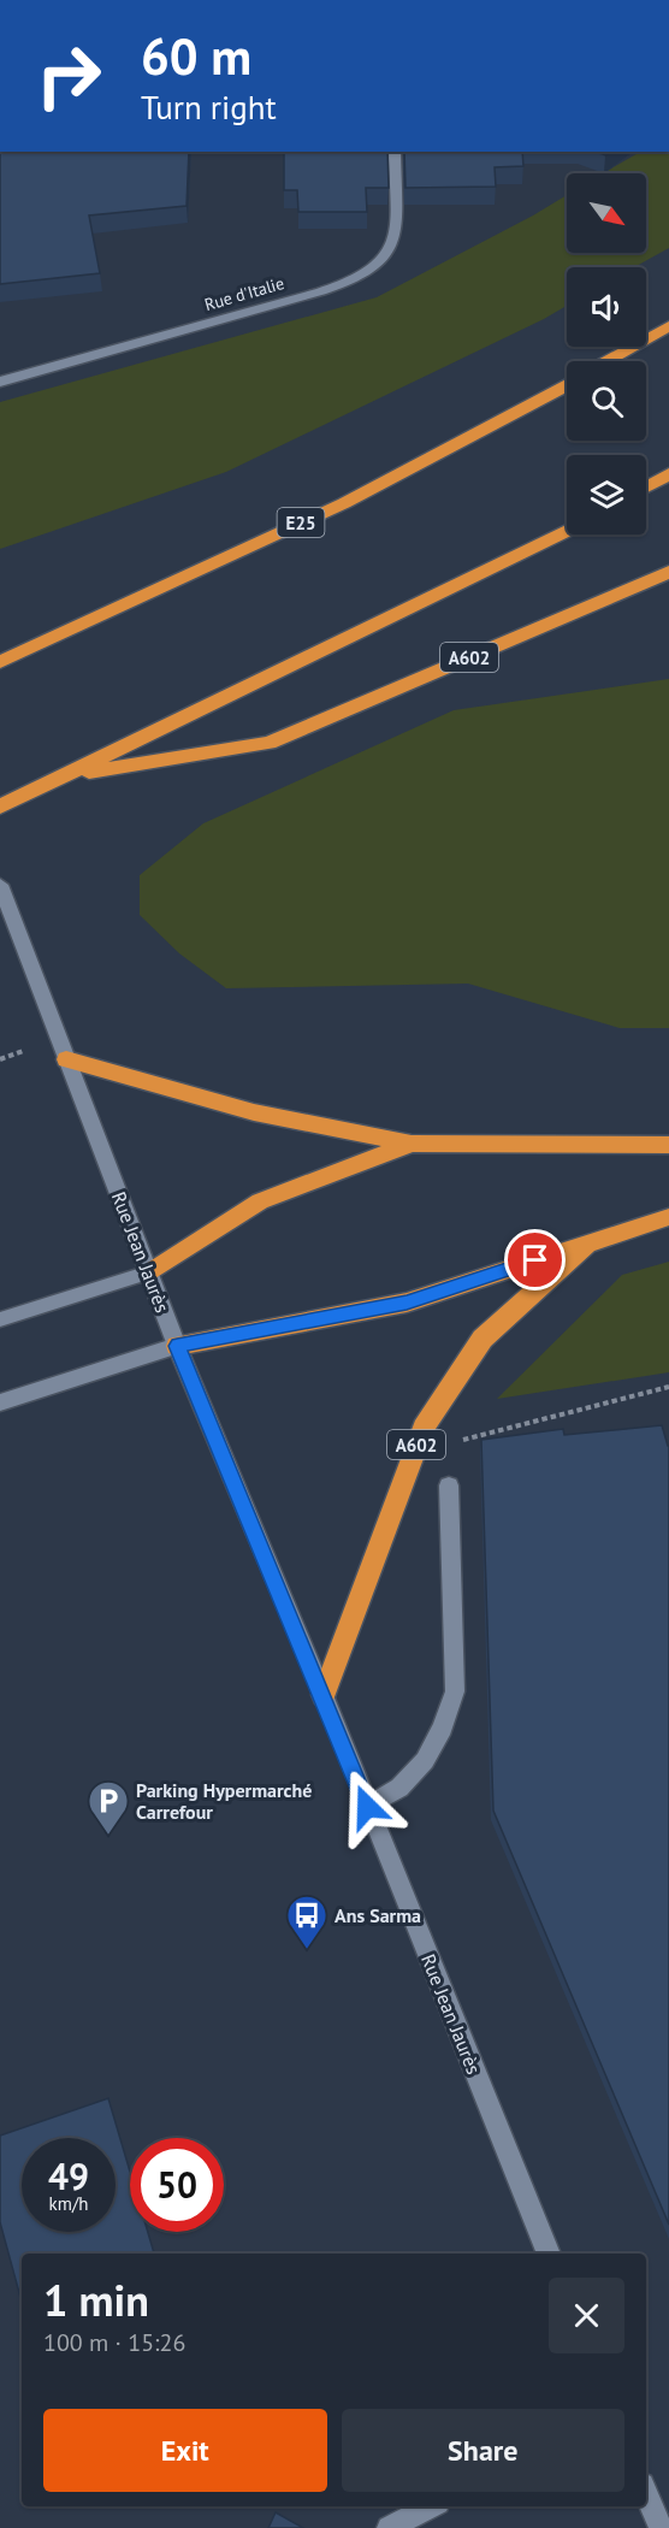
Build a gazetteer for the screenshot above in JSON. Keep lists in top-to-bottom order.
{
  "streets": {
    "highway": ["E25", "A602"],
    "main road": ["Rue d'Italie", "Rue Jean Jaurès"]
  },
  "crossings": [
    ["A602", "Rue Jean Jaurès"]
  ],
  "places": {
    "parking": ["Parking Hypermarché Carrefour"],
    "bus stop": ["Ans Sarma"]
  },
  "north": "bottom right",
  "page": {
    "turn": ["60 m", "Turn right"],
    "speed": "49 km/h",
    "limit": "50",
    "heading": ["1 min", "100 m · 15:26"],
    "buttons": ["Exit", "Share"]
  }
}
